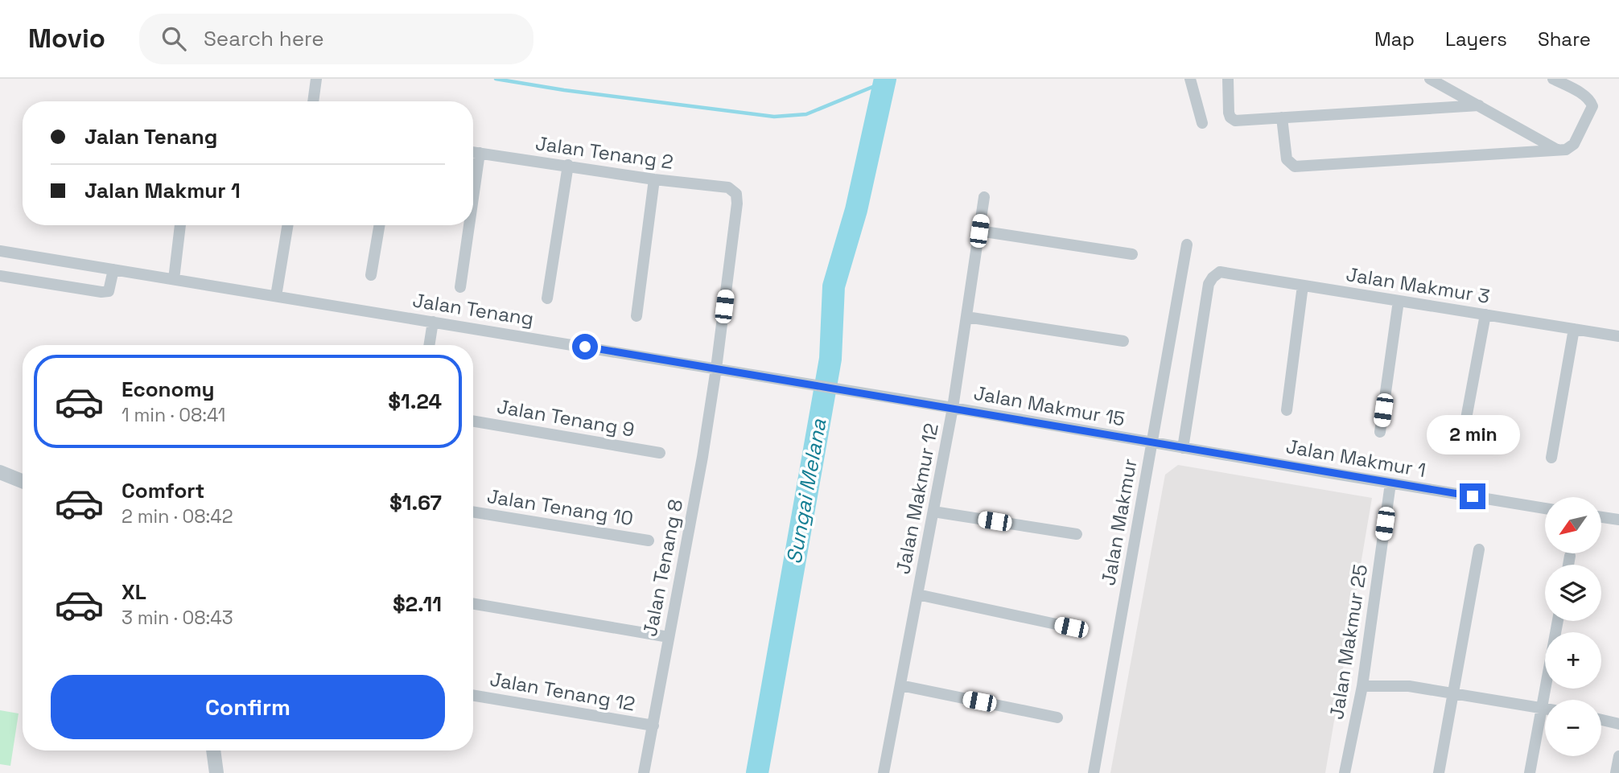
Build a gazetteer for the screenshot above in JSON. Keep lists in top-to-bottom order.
{
  "streets": {
    "street": [
      "Jalan Tenang 2",
      "Jalan Makmur 3",
      "Jalan Tenang",
      "Jalan Makmur 15",
      "Jalan Tenang 9",
      "Jalan Makmur 1",
      "Jalan Makmur 12",
      "Jalan Tenang 10",
      "Jalan Makmur",
      "Jalan Tenang 8",
      "Jalan Makmur 25",
      "Jalan Tenang 12"
    ]
  },
  "crossings": [
    ["Jalan Tenang 2", "Jalan Tenang 8"],
    ["Jalan Makmur 3", "Jalan Makmur 1"],
    ["Jalan Tenang", "Jalan Makmur 15"],
    ["Jalan Tenang", "Jalan Tenang 8"],
    ["Jalan Makmur 15", "Jalan Makmur 1"],
    ["Jalan Makmur 15", "Jalan Makmur 12"],
    ["Jalan Makmur 15", "Jalan Makmur"],
    ["Jalan Makmur 1", "Jalan Makmur"],
    ["Jalan Makmur 1", "Jalan Makmur 25"],
    ["Jalan Tenang 8", "Jalan Tenang 12"]
  ],
  "water": ["Sungai Melana"],
  "north": "bottom left",
  "page": {
    "header": "Movio",
    "search": "Search here",
    "nav": ["Map", "Layers", "Share"],
    "banner": ["Jalan Tenang", "Jalan Makmur 1"],
    "list": [
      {
        "name": "Economy",
        "note": "1 min · 08:41",
        "value": "$1.24"
      },
      {
        "name": "Comfort",
        "note": "2 min · 08:42",
        "value": "$1.67"
      },
      {
        "name": "XL",
        "note": "3 min · 08:43",
        "value": "$2.11"
      }
    ],
    "bubble": "2 min",
    "map_buttons": ["+", "−"],
    "buttons": "Confirm"
  }
}
